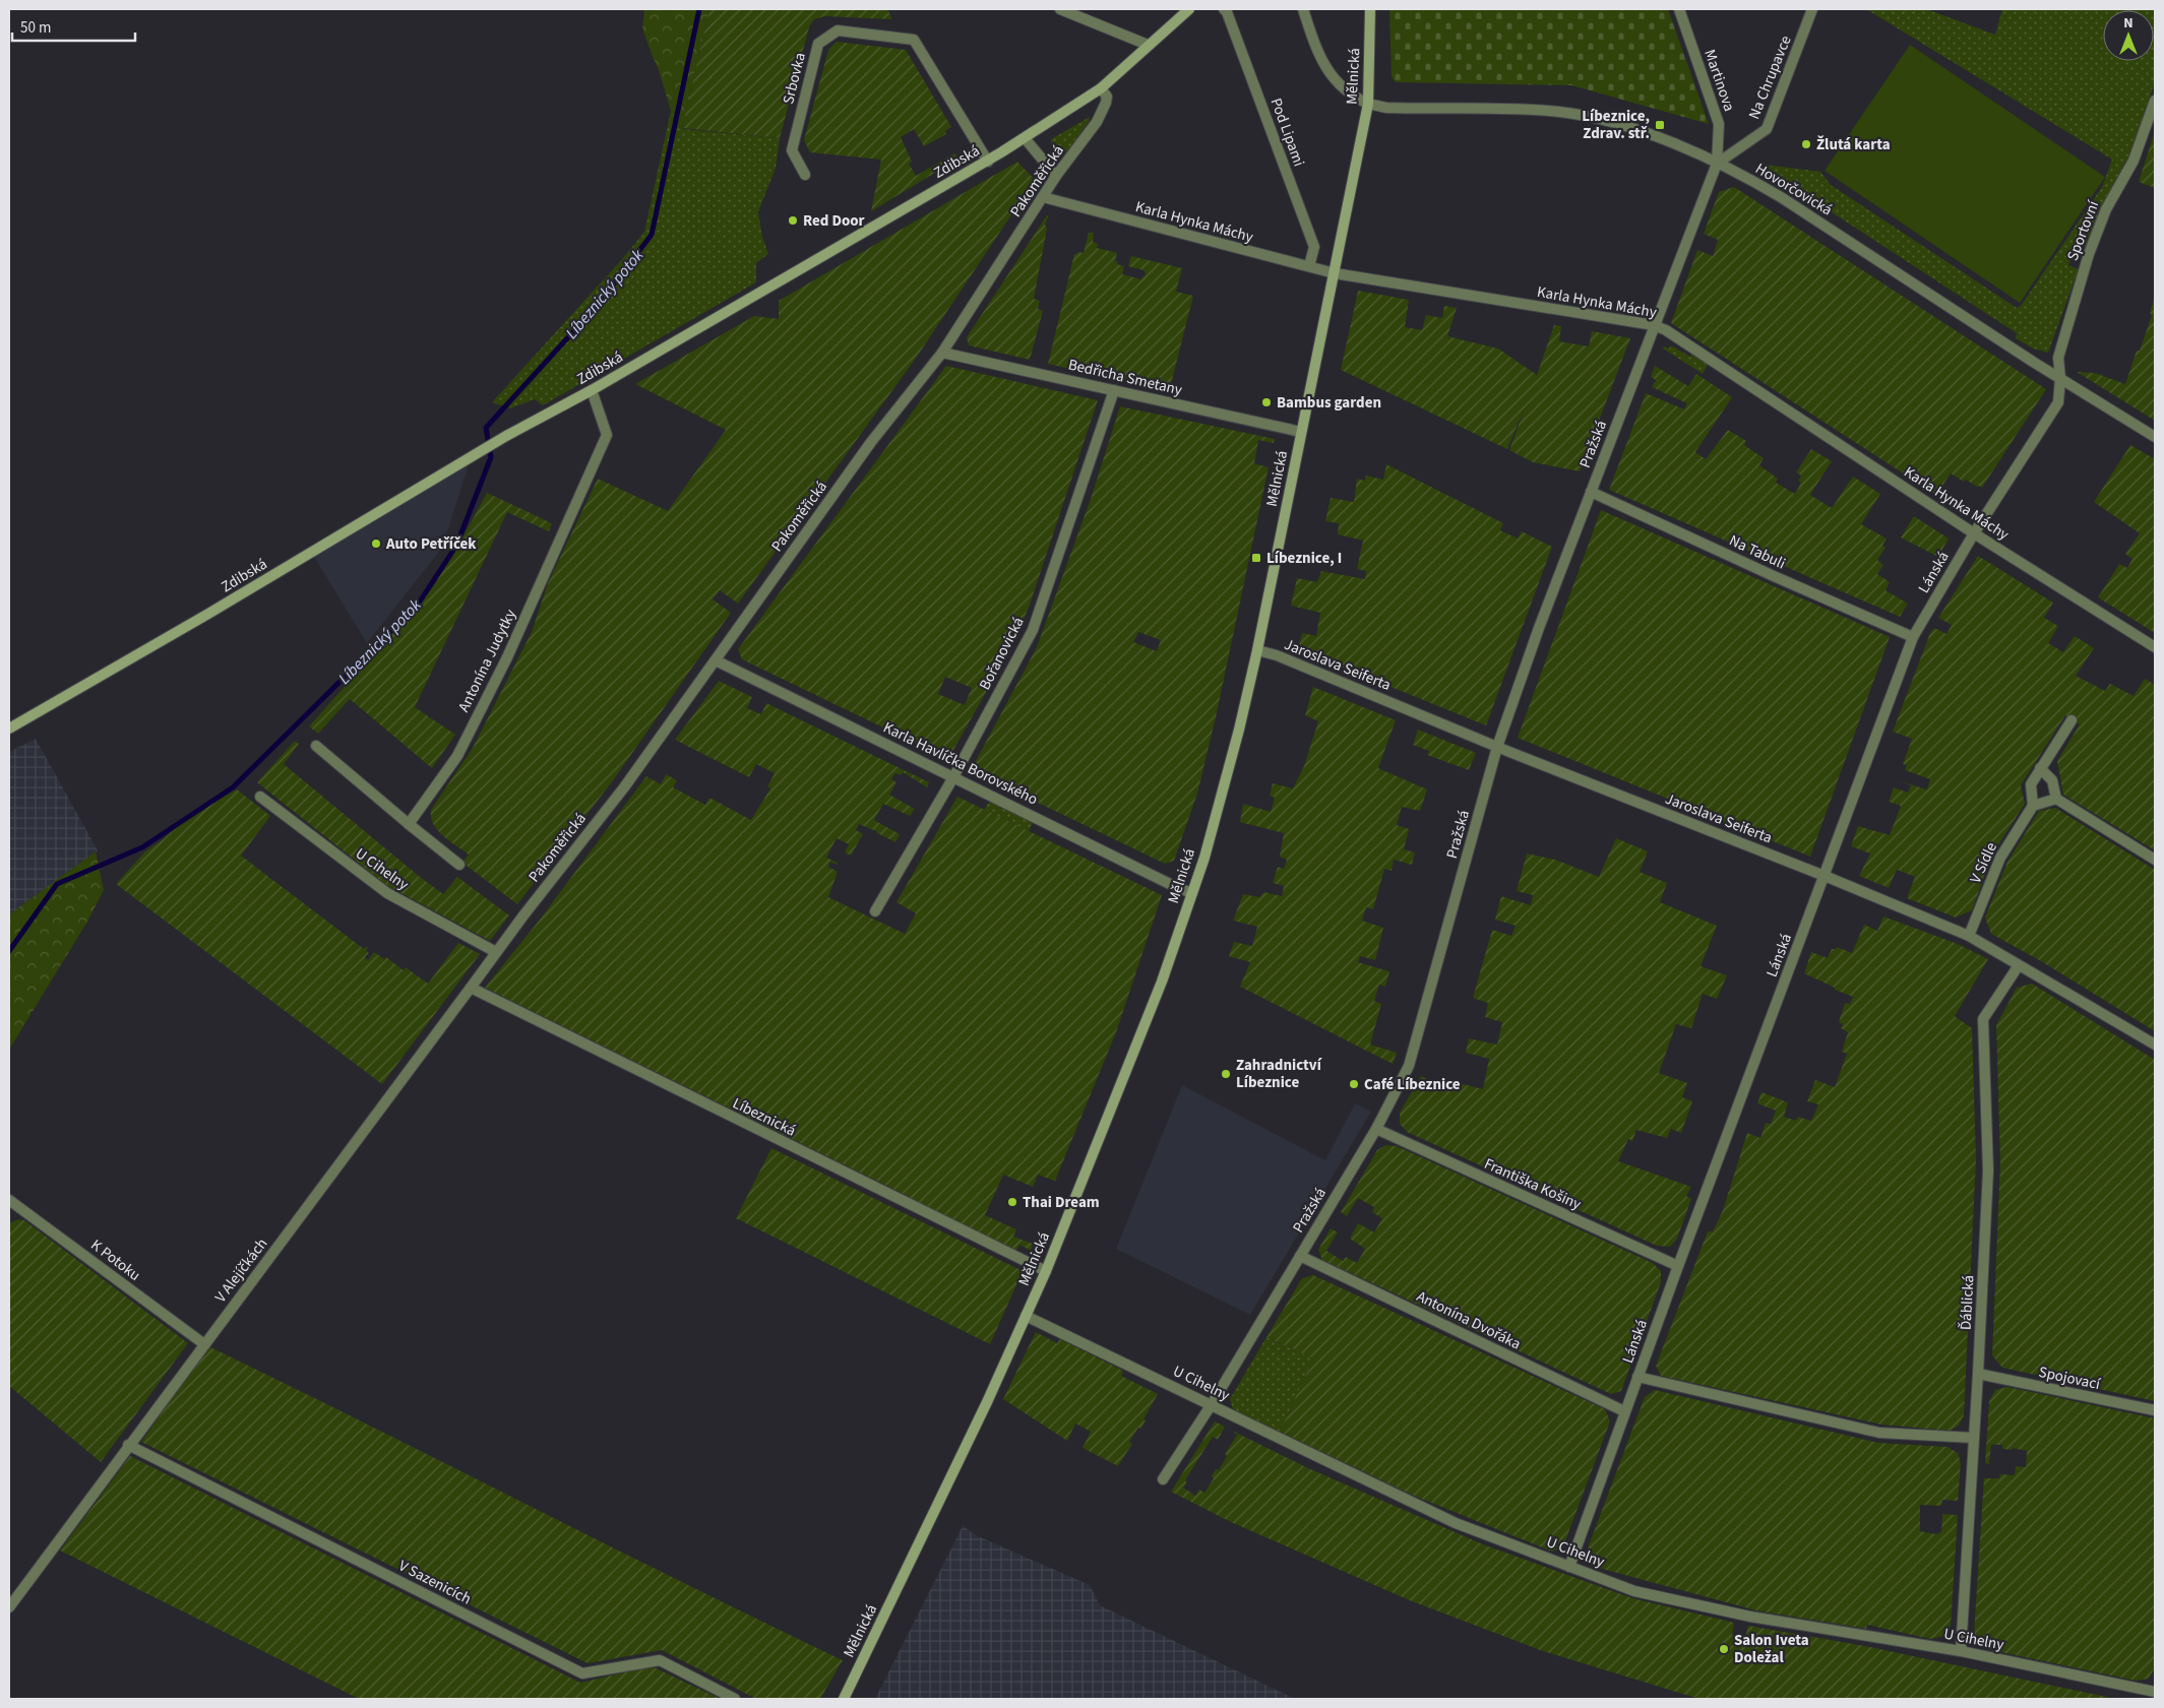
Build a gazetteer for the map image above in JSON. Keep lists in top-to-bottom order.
{
  "streets": {
    "main road": ["Mělnická", "Zdibská"],
    "street": [
      "Na Chrupavce",
      "Srbovka",
      "Martinova",
      "Pod Lipami",
      "Pakoměřická",
      "Hovorčovická",
      "Karla Hynka Máchy",
      "Sportovní",
      "Bedřicha Smetany",
      "Pražská",
      "Na Tabuli",
      "Lánská",
      "Bořanovická",
      "Antonína Judytky",
      "Jaroslava Seiferta",
      "Karla Havlíčka Borovského",
      "V Sídle",
      "U Cihelny",
      "Líbeznická",
      "Františka Košiny",
      "K Potoku",
      "V Alejíčkách",
      "Ďáblická",
      "Antonína Dvořáka",
      "Spojovací",
      "V Sazenicích"
    ]
  },
  "crossings": [
    ["Mělnická", "Hovorčovická"],
    ["Mělnická", "Karla Hynka Máchy"],
    ["Mělnická", "Bedřicha Smetany"],
    ["Mělnická", "Jaroslava Seiferta"],
    ["Mělnická", "Karla Havlíčka Borovského"],
    ["Mělnická", "U Cihelny"],
    ["Mělnická", "Líbeznická"],
    ["Na Chrupavce", "Martinova"],
    ["Na Chrupavce", "Hovorčovická"],
    ["Na Chrupavce", "Pražská"],
    ["Srbovka", "Zdibská"],
    ["Martinova", "Hovorčovická"],
    ["Martinova", "Pražská"],
    ["Pod Lipami", "Karla Hynka Máchy"],
    ["Zdibská", "Pakoměřická"],
    ["Zdibská", "Antonína Judytky"],
    ["Pakoměřická", "Karla Hynka Máchy"],
    ["Pakoměřická", "Bedřicha Smetany"],
    ["Pakoměřická", "Karla Havlíčka Borovského"],
    ["Pakoměřická", "U Cihelny"],
    ["Pakoměřická", "V Alejíčkách"],
    ["Hovorčovická", "Sportovní"],
    ["Hovorčovická", "Pražská"],
    ["Hovorčovická", "Lánská"],
    ["Karla Hynka Máchy", "Pražská"],
    ["Karla Hynka Máchy", "Lánská"],
    ["Sportovní", "Lánská"],
    ["Bedřicha Smetany", "Bořanovická"],
    ["Pražská", "Na Tabuli"],
    ["Pražská", "Jaroslava Seiferta"],
    ["Pražská", "U Cihelny"],
    ["Pražská", "Františka Košiny"],
    ["Pražská", "Antonína Dvořáka"],
    ["Na Tabuli", "Lánská"],
    ["Lánská", "Jaroslava Seiferta"],
    ["Lánská", "U Cihelny"],
    ["Lánská", "Františka Košiny"],
    ["Lánská", "Antonína Dvořáka"],
    ["Bořanovická", "Karla Havlíčka Borovského"],
    ["Jaroslava Seiferta", "V Sídle"],
    ["Jaroslava Seiferta", "Ďáblická"],
    ["U Cihelny", "V Alejíčkách"],
    ["U Cihelny", "Ďáblická"],
    ["Líbeznická", "V Alejíčkách"],
    ["K Potoku", "V Alejíčkách"],
    ["V Alejíčkách", "V Sazenicích"],
    ["Ďáblická", "Spojovací"]
  ],
  "water": ["Líbeznický potok"],
  "places": {
    "transit": ["Líbeznice, Zdrav. stř.", "Líbeznice, I"],
    "other": [
      "Žlutá karta",
      "Red Door",
      "Bambus garden",
      "Auto Petříček",
      "Zahradnictví Líbeznice",
      "Café Líbeznice",
      "Thai Dream",
      "Salon Iveta Doležal"
    ]
  },
  "scale_bar": "50 m",
  "north": "top"
}
